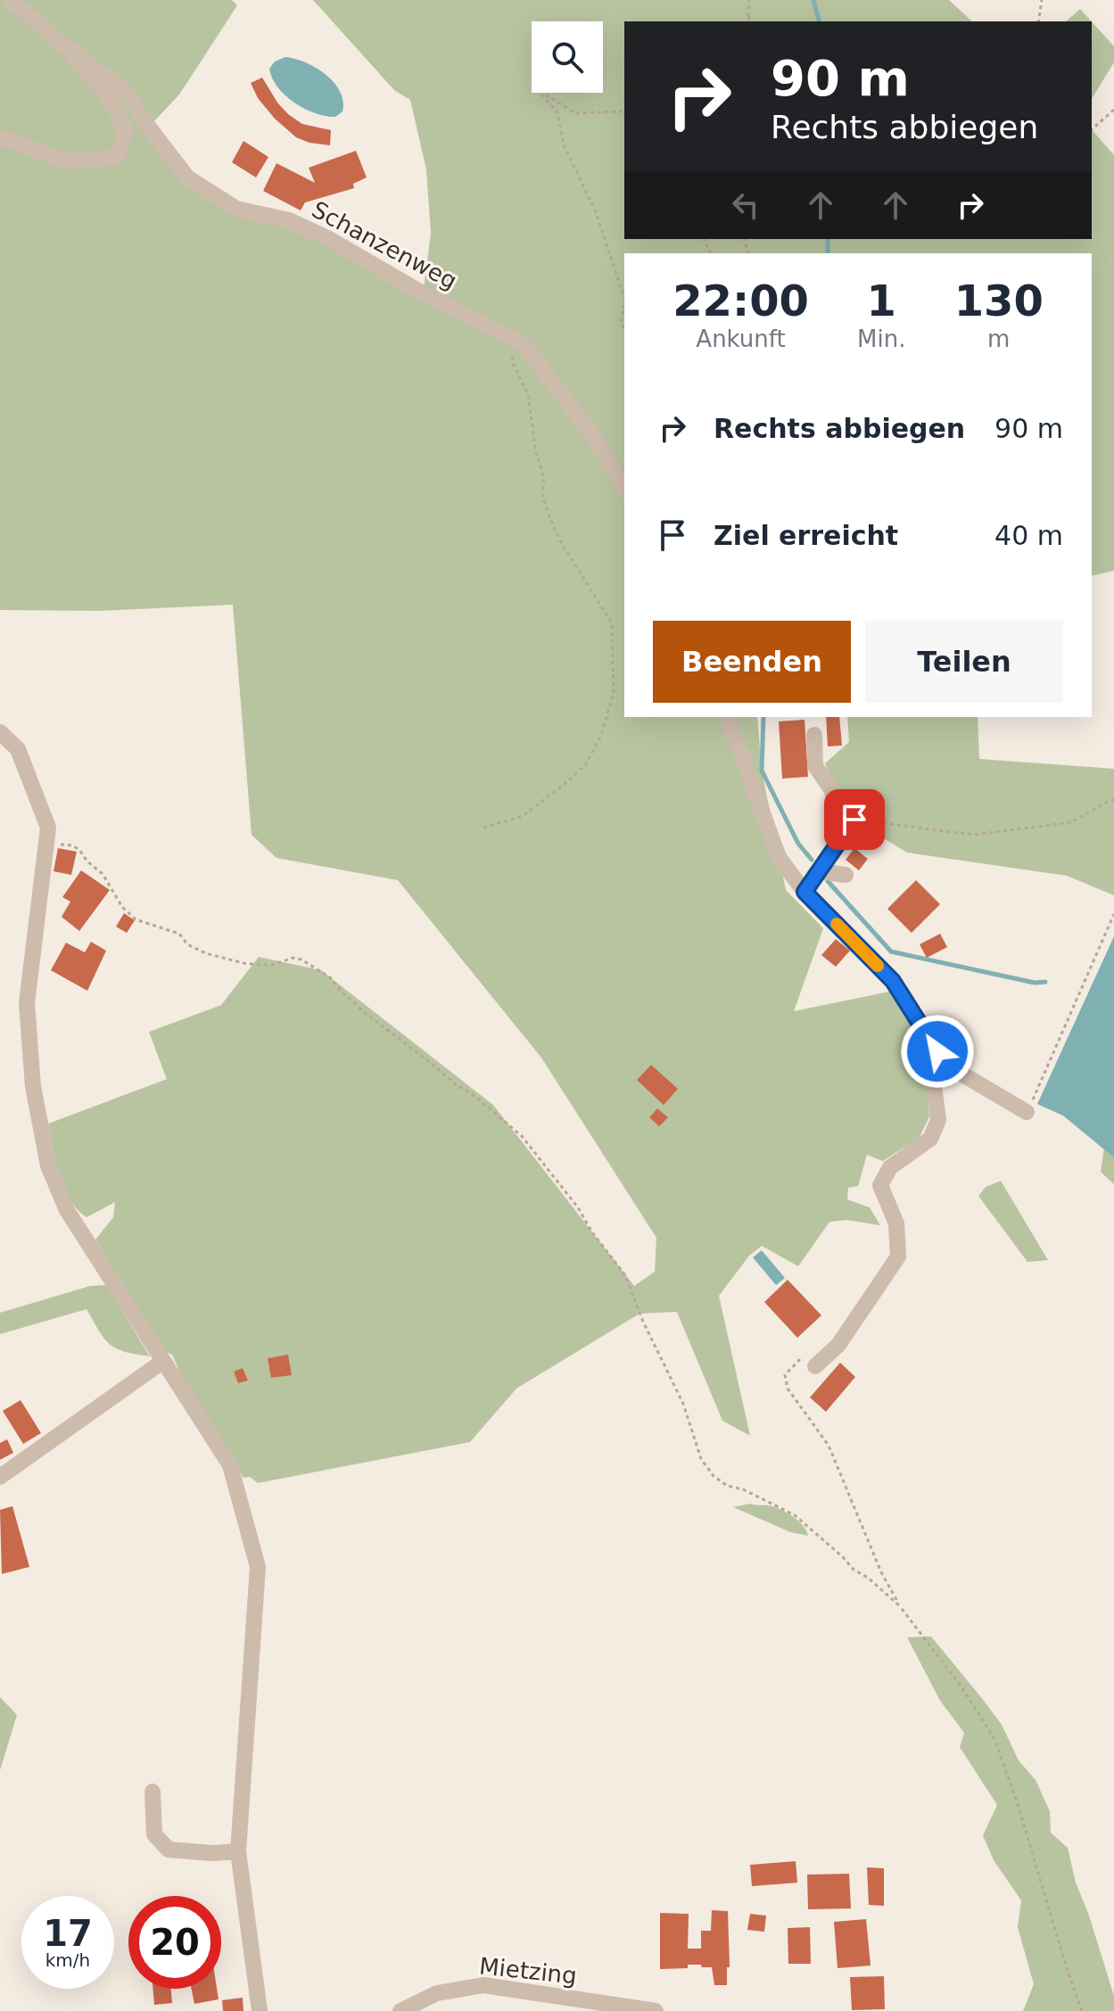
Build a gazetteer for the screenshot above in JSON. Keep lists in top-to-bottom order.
{
  "streets": {
    "street": ["Schanzenweg", "Mietzing"]
  },
  "page": {
    "turn": ["90 m", "Rechts abbiegen"],
    "eta": [
      "22:00",
      "Ankunft",
      "1",
      "Min.",
      "130",
      "m"
    ],
    "list": [
      {
        "name": "Rechts abbiegen",
        "value": "90 m"
      },
      {
        "name": "Ziel erreicht",
        "value": "40 m"
      }
    ],
    "buttons": ["Beenden", "Teilen"],
    "speed": "17 km/h",
    "limit": "20"
  }
}
